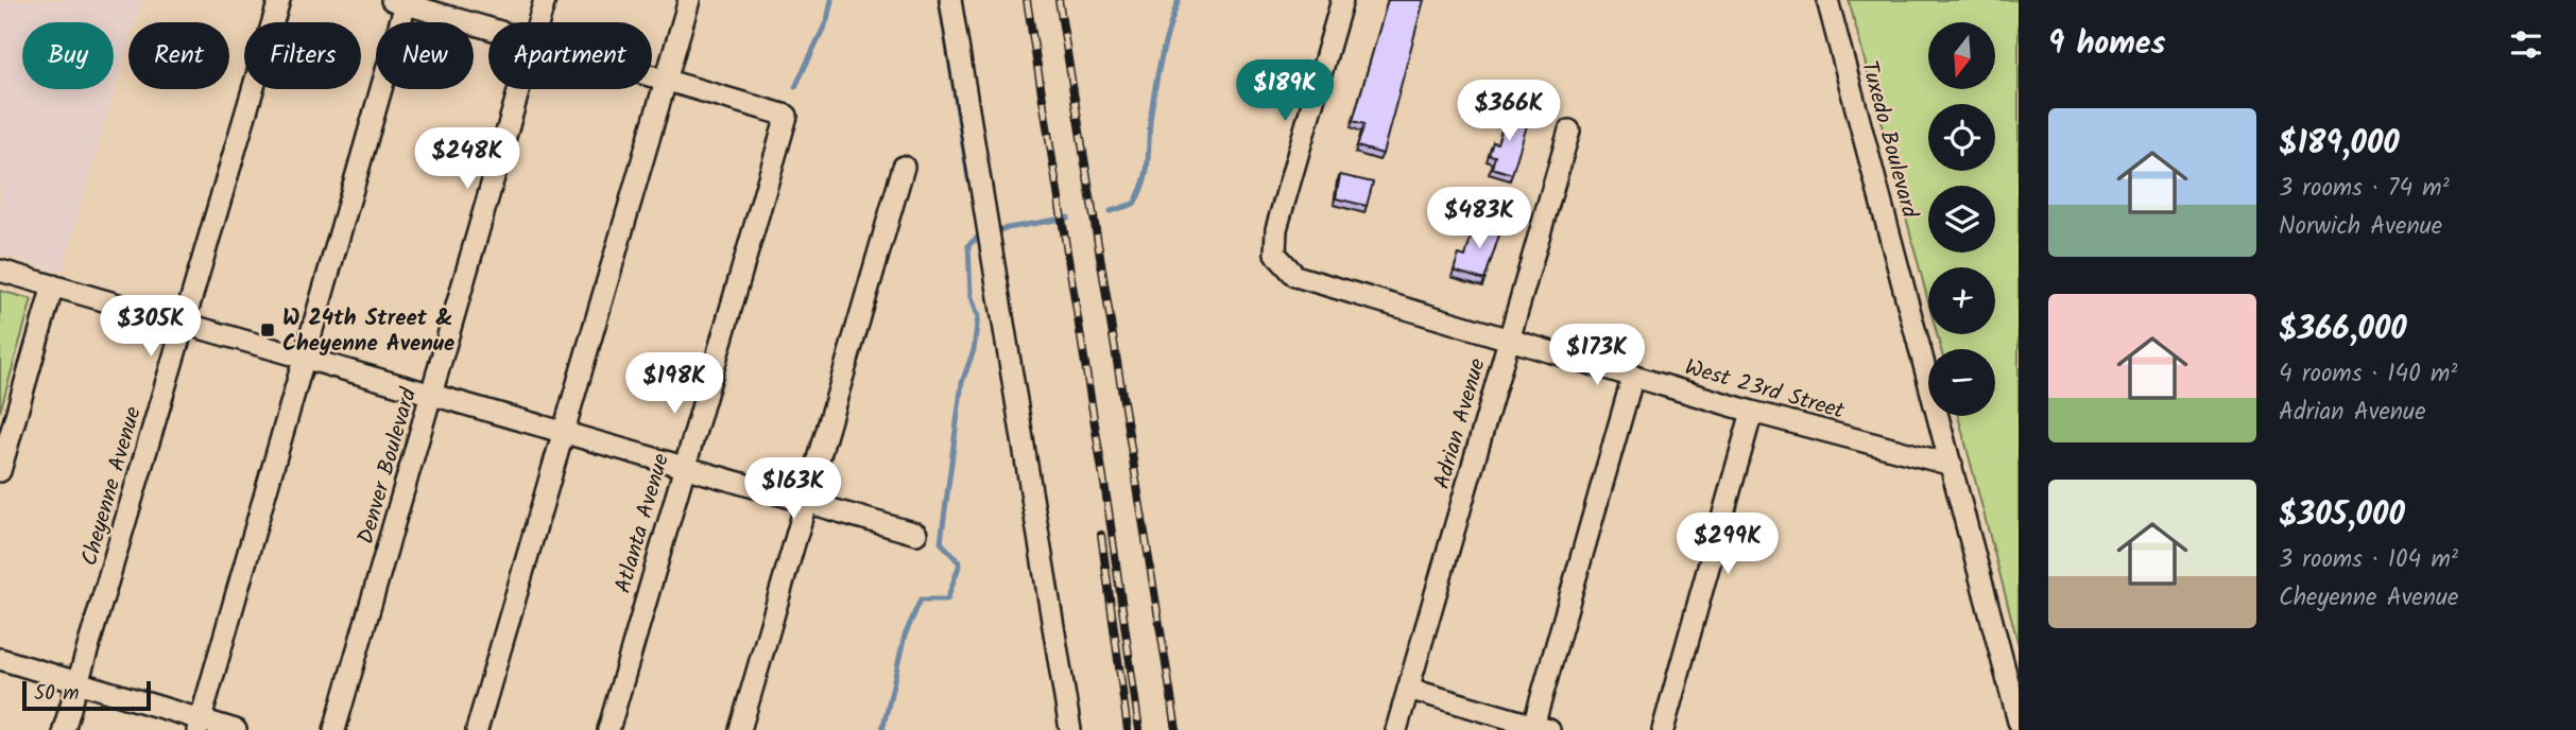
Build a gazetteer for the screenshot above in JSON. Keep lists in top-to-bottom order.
{
  "streets": {
    "street": [
      "Tuxedo Boulevard",
      "West 23rd Street",
      "Adrian Avenue",
      "Denver Boulevard",
      "Cheyenne Avenue",
      "Atlanta Avenue"
    ]
  },
  "crossings": [
    ["Tuxedo Boulevard", "West 23rd Street"],
    ["West 23rd Street", "Adrian Avenue"]
  ],
  "places": {
    "transit": ["W 24th Street & Cheyenne Avenue"]
  },
  "scale_bar": "50 m",
  "north": "bottom",
  "page": {
    "heading": "9 homes",
    "map_buttons": ["+", "−"],
    "chip": [
      "Buy",
      "Rent",
      "Filters",
      "New",
      "Apartment"
    ],
    "price": [
      "$189K",
      "$366K",
      "$248K",
      "$483K",
      "$305K",
      "$173K",
      "$198K",
      "$163K",
      "$299K"
    ],
    "list": [
      {
        "name": "$189,000",
        "note": "3 rooms · 74 m² · Norwich Avenue"
      },
      {
        "name": "$366,000",
        "note": "4 rooms · 140 m² · Adrian Avenue"
      },
      {
        "name": "$305,000",
        "note": "3 rooms · 104 m² · Cheyenne Avenue"
      }
    ],
    "scale": "50 m"
  }
}
